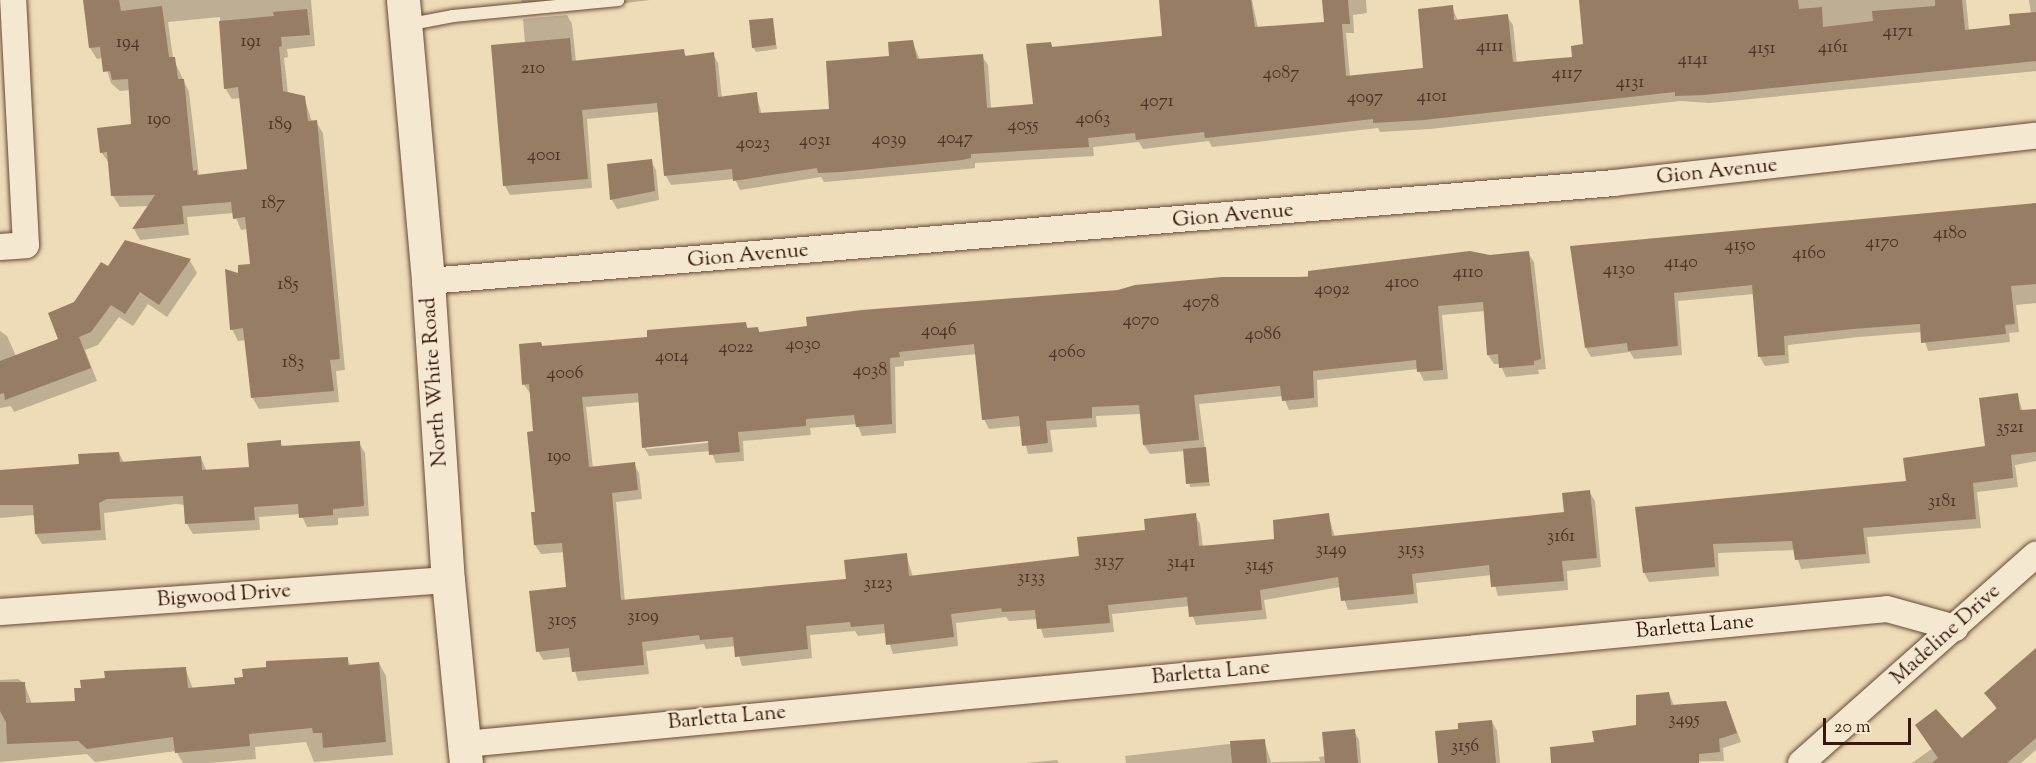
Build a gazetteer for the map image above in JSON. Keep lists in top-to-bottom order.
{
  "streets": {
    "main road": ["North White Road"],
    "street": [
      "Gion Avenue",
      "Bigwood Drive",
      "Barletta Lane",
      "Madeline Drive"
    ]
  },
  "crossings": [
    ["Gion Avenue", "North White Road"],
    ["North White Road", "Bigwood Drive"],
    ["North White Road", "Barletta Lane"],
    ["Barletta Lane", "Madeline Drive"]
  ],
  "house_numbers": [
    "4171",
    "191",
    "194",
    "4111",
    "4161",
    "4151",
    "4141",
    "210",
    "4087",
    "4117",
    "4131",
    "4101",
    "4097",
    "4071",
    "4063",
    "190",
    "189",
    "4055",
    "4047",
    "4039",
    "4031",
    "4023",
    "4001",
    "187",
    "4180",
    "4170",
    "4150",
    "4160",
    "4140",
    "4130",
    "4110",
    "4100",
    "185",
    "4092",
    "4078",
    "4070",
    "4046",
    "4086",
    "4030",
    "4022",
    "4060",
    "4014",
    "183",
    "4038",
    "4006",
    "3521",
    "190",
    "3181",
    "3161",
    "3149",
    "3153",
    "3137",
    "3141",
    "3145",
    "3133",
    "3123",
    "3109",
    "3105",
    "3495",
    "3156"
  ],
  "scale_bar": "20 m"
}
